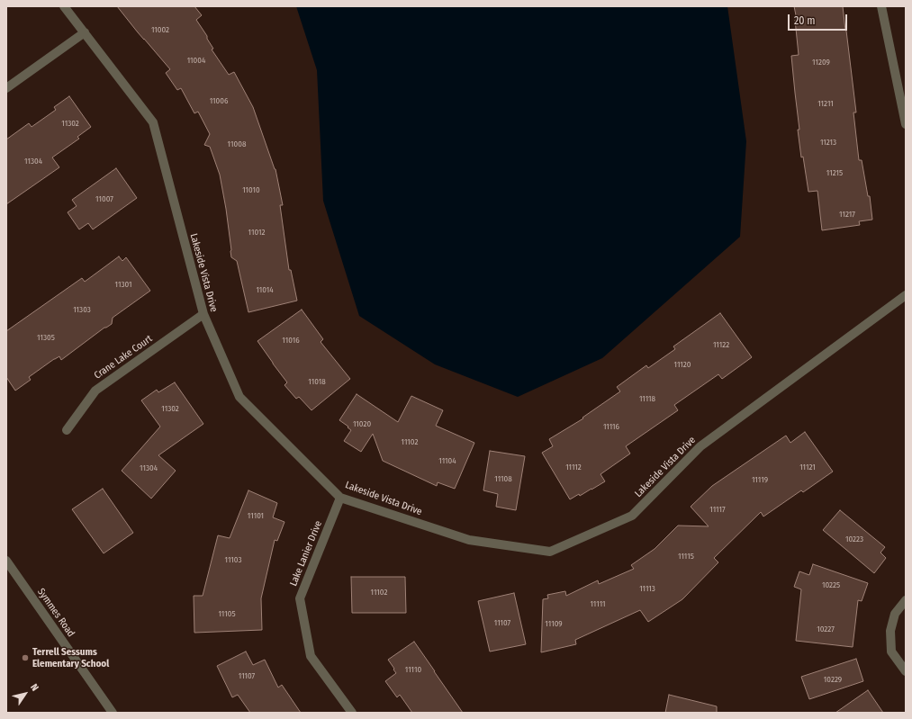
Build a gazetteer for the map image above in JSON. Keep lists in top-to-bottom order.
{
  "streets": {
    "street": [
      "Lakeside Vista Drive",
      "Crane Lake Court",
      "Lake Lanier Drive",
      "Symmes Road"
    ]
  },
  "crossings": [
    ["Lakeside Vista Drive", "Crane Lake Court"],
    ["Lakeside Vista Drive", "Lake Lanier Drive"]
  ],
  "places": ["Terrell Sessums Elementary School"],
  "house_numbers": [
    "11002",
    "11004",
    "11209",
    "11006",
    "11211",
    "11302",
    "11213",
    "11008",
    "11304",
    "11215",
    "11010",
    "11007",
    "11217",
    "11012",
    "11301",
    "11014",
    "11303",
    "11305",
    "11016",
    "11122",
    "11120",
    "11018",
    "11118",
    "11302",
    "11020",
    "11116",
    "11102",
    "11104",
    "11112",
    "11121",
    "11304",
    "11108",
    "11119",
    "11117",
    "11101",
    "10223",
    "11115",
    "11103",
    "10225",
    "11113",
    "11102",
    "11111",
    "11105",
    "11107",
    "11109",
    "10227",
    "11110",
    "11107",
    "10229"
  ],
  "scale_bar": "20 m",
  "north": "top right"
}
